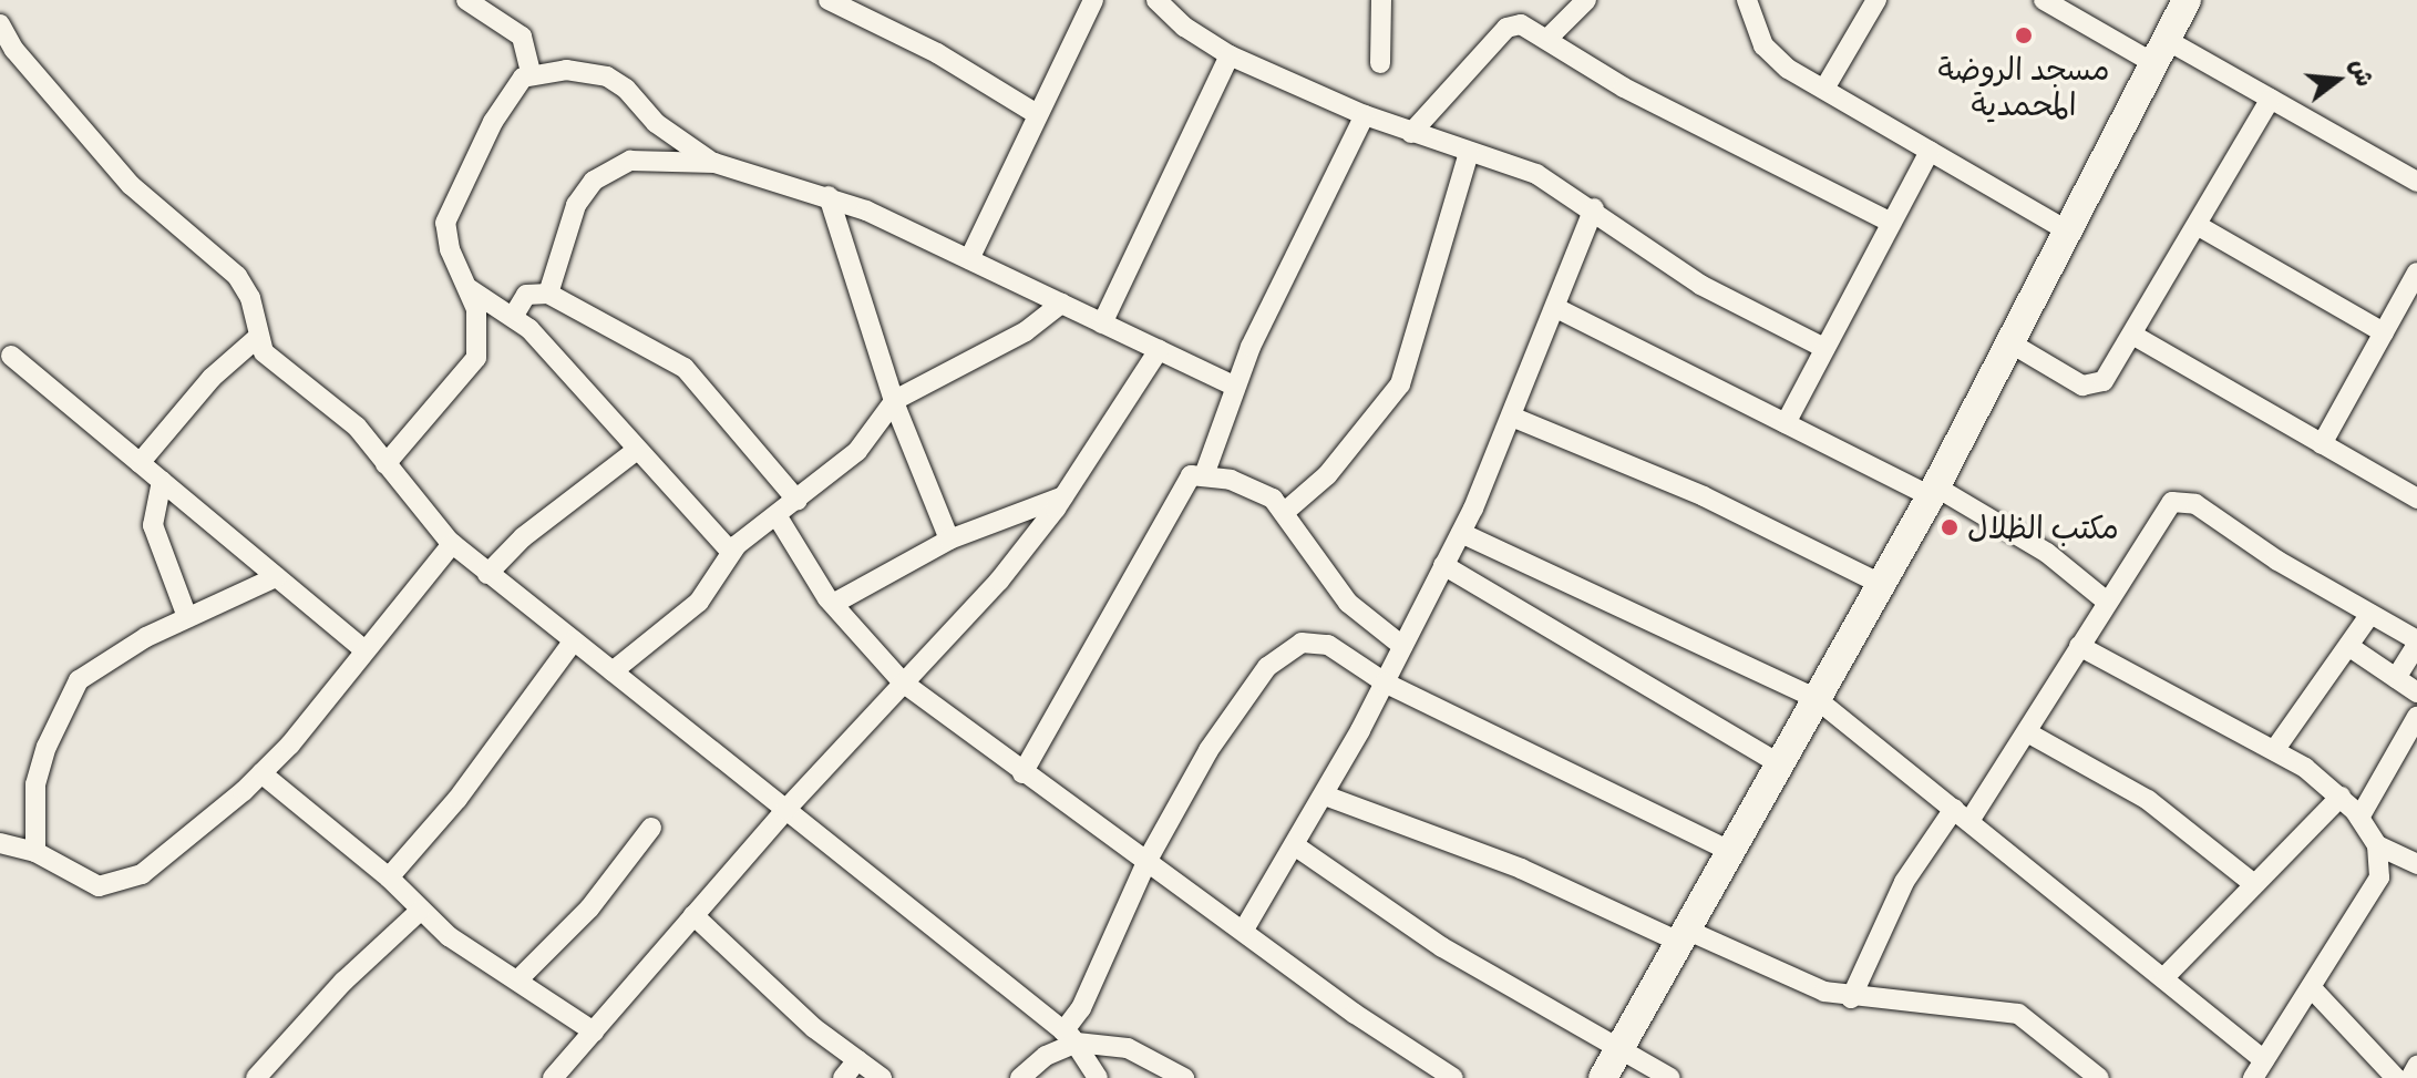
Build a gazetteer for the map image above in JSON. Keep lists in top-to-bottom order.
{
  "places": ["مسجد الروضة المحمدية", "مكتب الظلال"],
  "north": "right"
}
